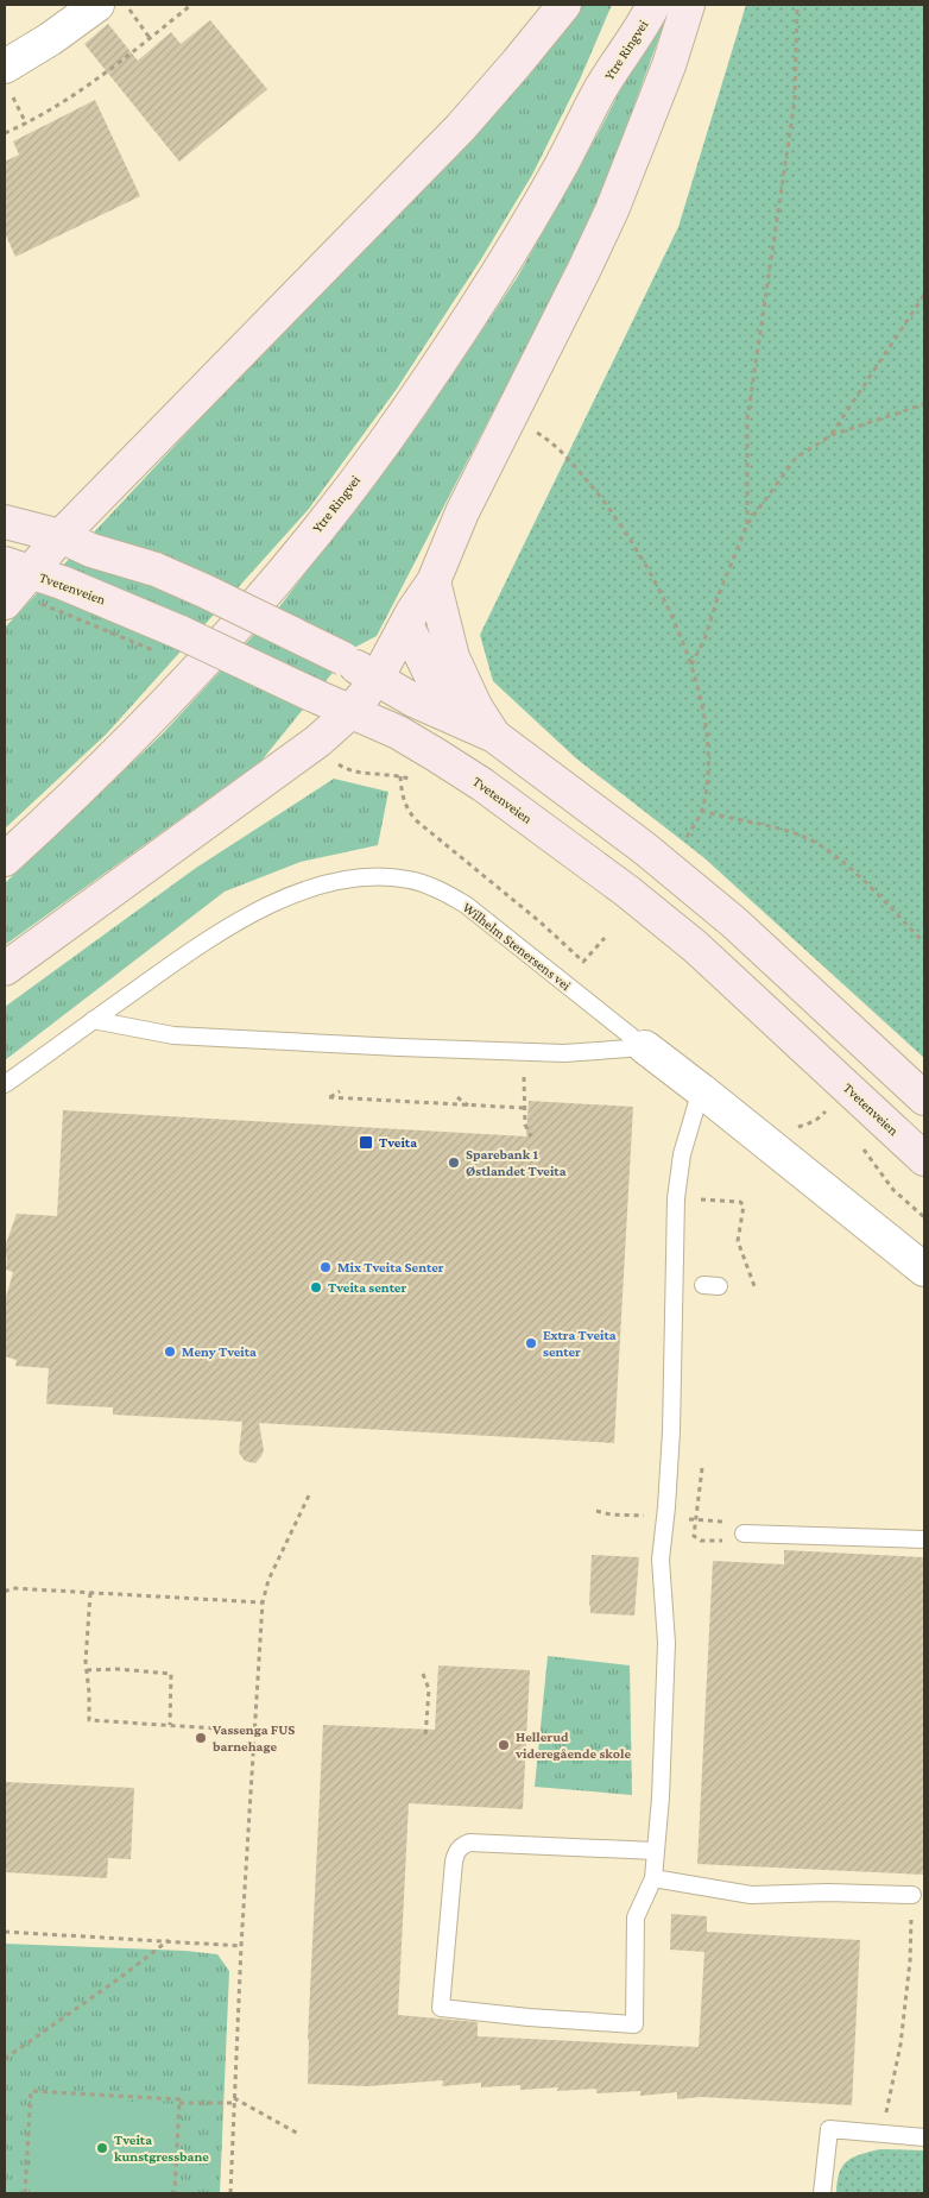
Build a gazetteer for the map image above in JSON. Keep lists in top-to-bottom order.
{
  "streets": {
    "main road": ["Ytre Ringvei", "Tvetenveien"],
    "street": ["Wilhelm Stenersens vei"]
  },
  "places": {
    "transit": ["Tveita"],
    "other": [
      "Sparebank 1 Østlandet Tveita",
      "Mix Tveita Senter",
      "Tveita senter",
      "Extra Tveita senter",
      "Meny Tveita",
      "Vassenga FUS barnehage",
      "Hellerud videregående skole",
      "Tveita kunstgressbane"
    ]
  }
}
